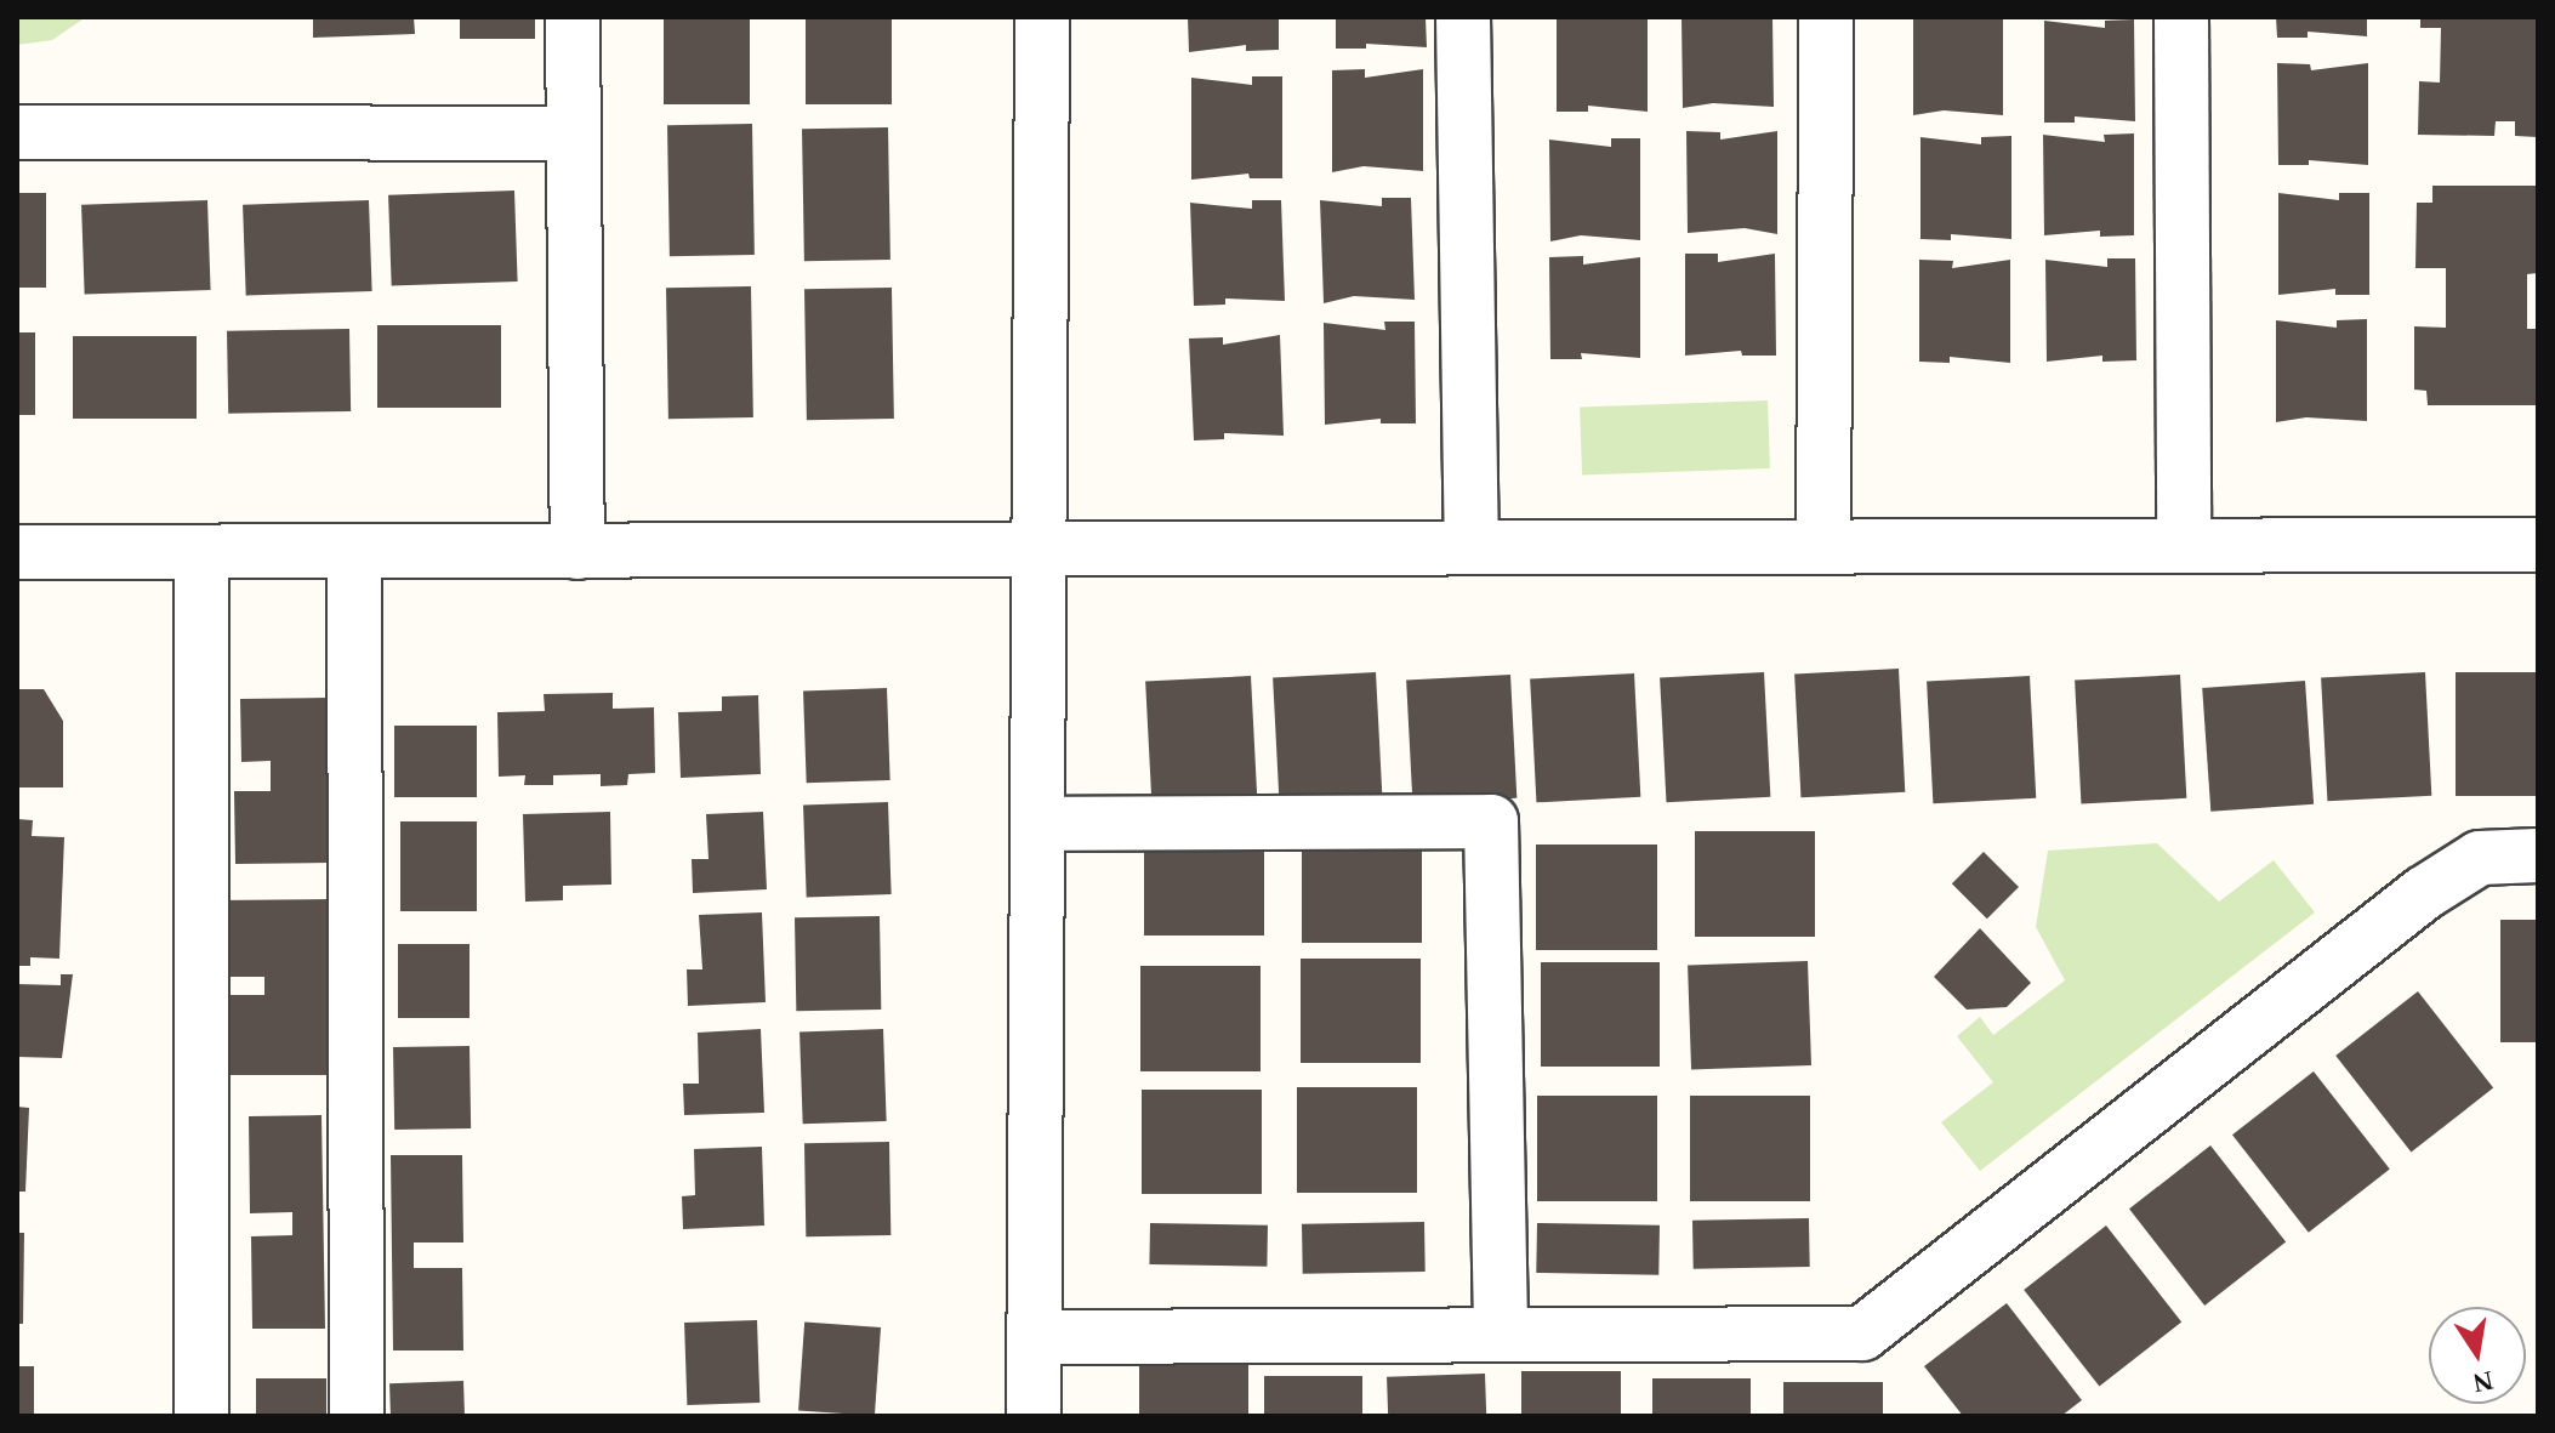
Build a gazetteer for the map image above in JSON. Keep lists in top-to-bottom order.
{
  "north": "bottom"
}
